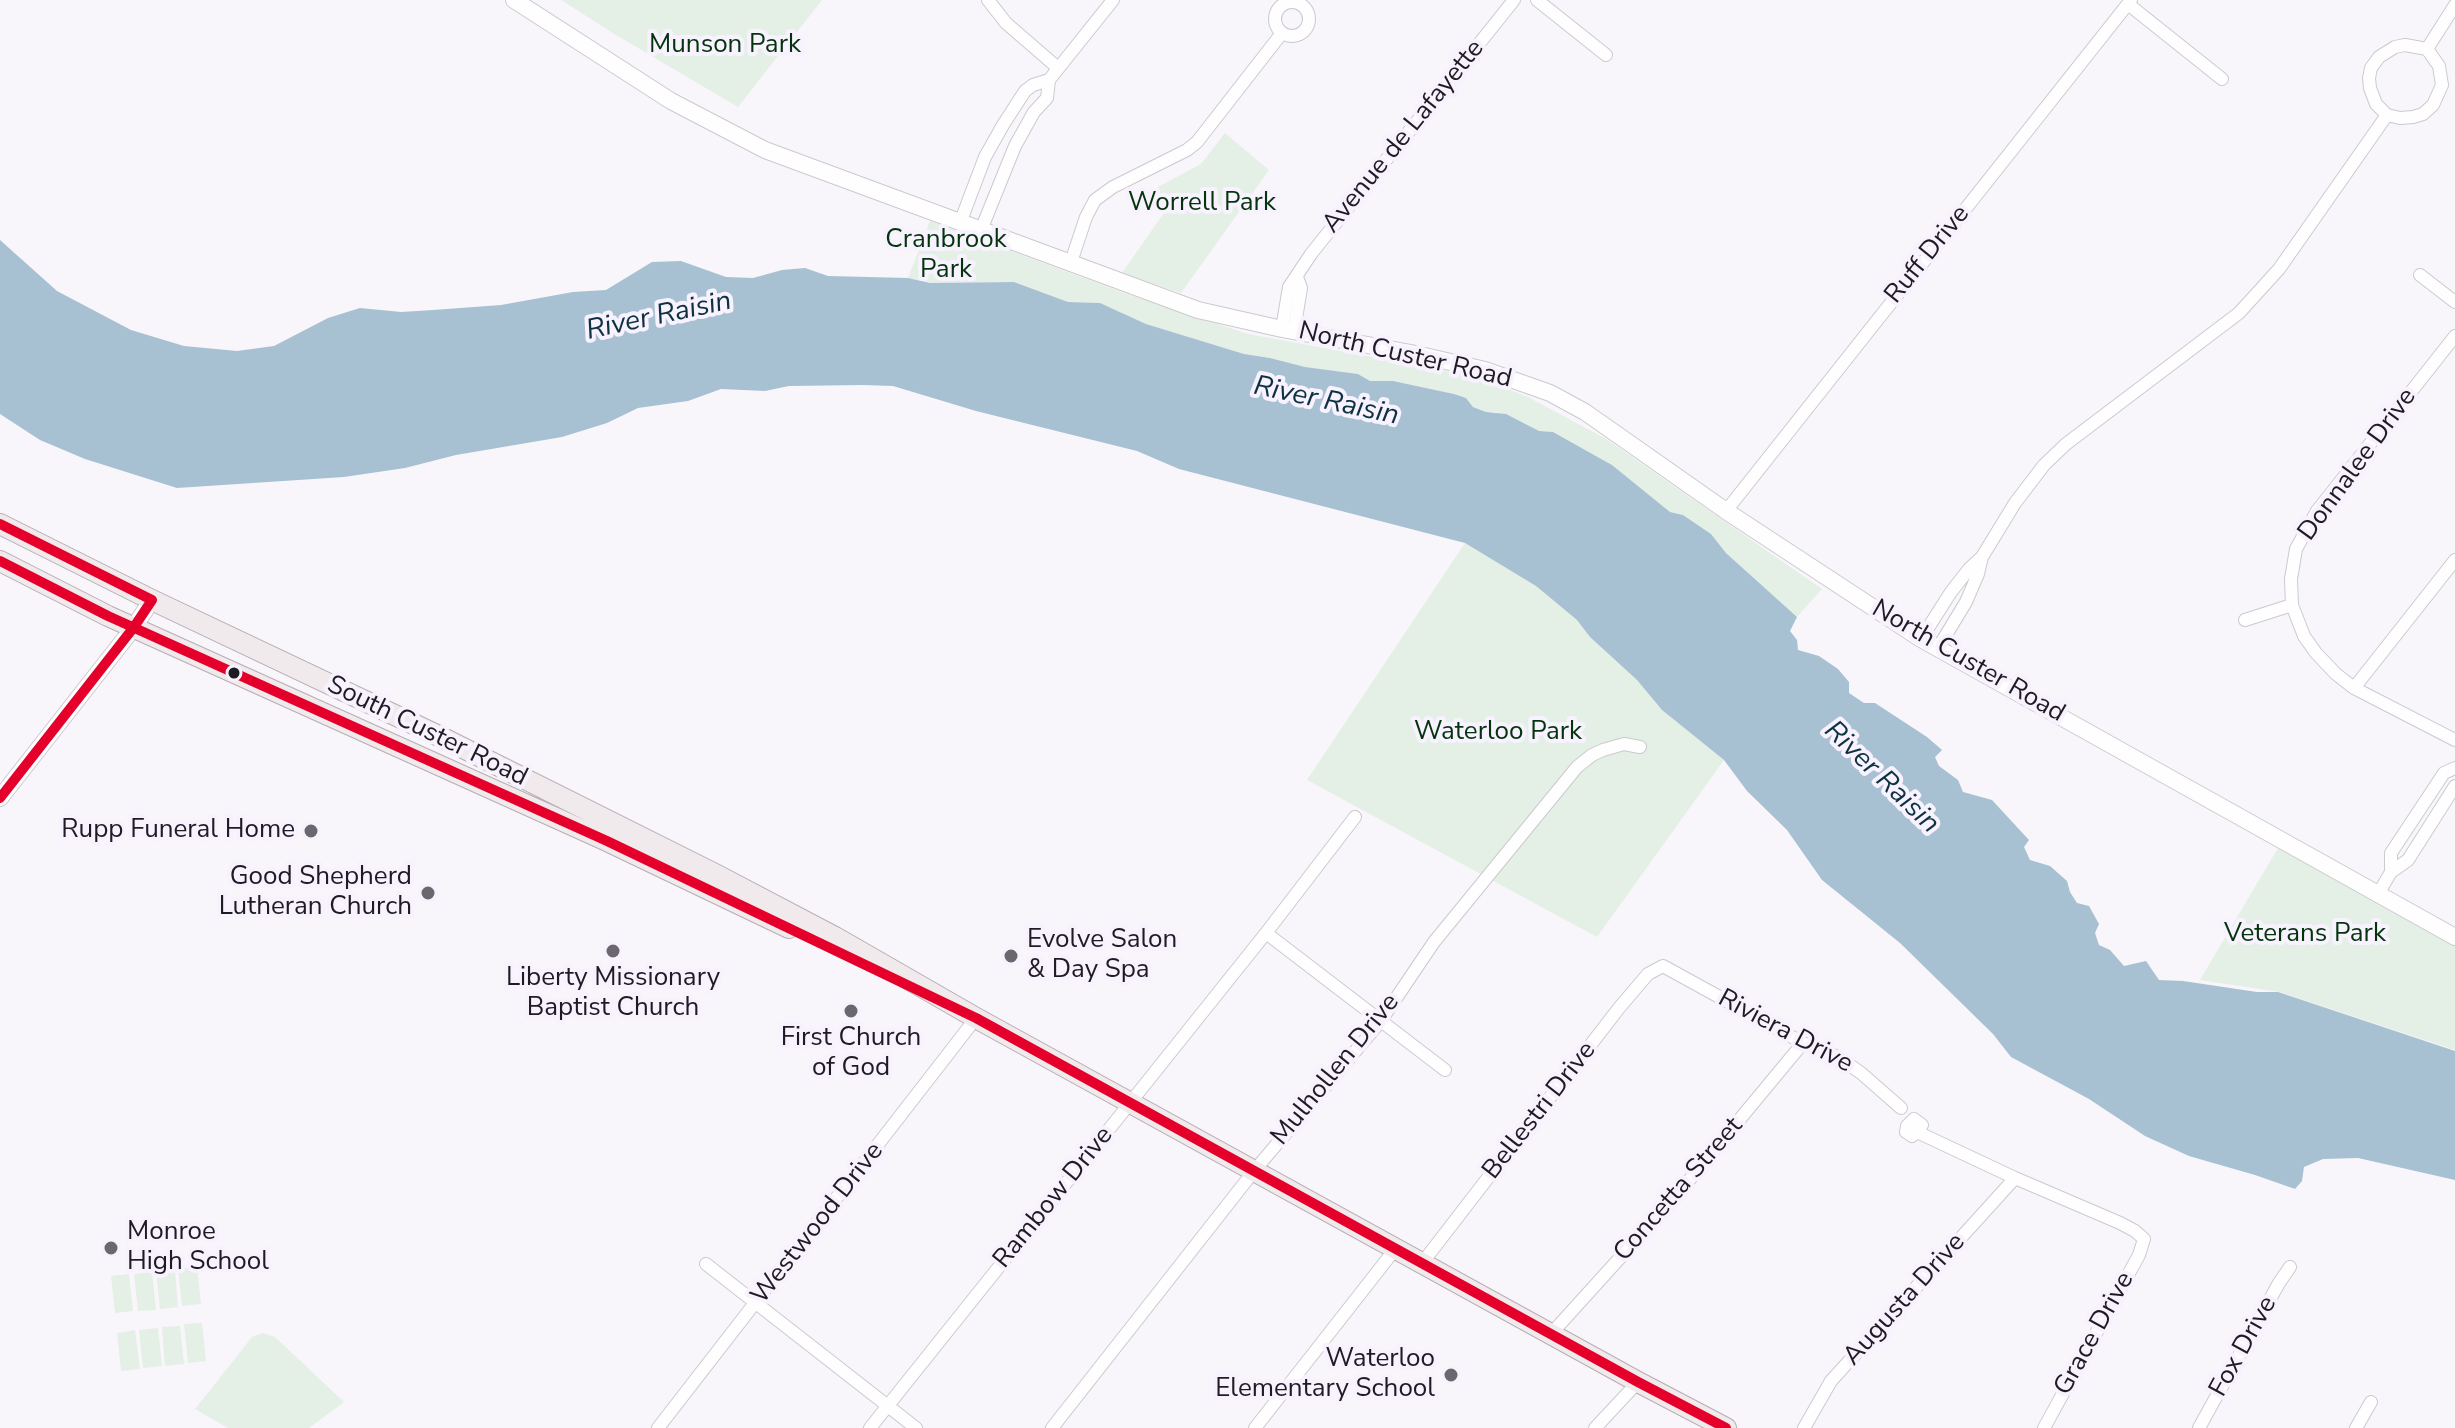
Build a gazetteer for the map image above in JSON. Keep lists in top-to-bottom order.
{
  "streets": {
    "main road": ["South Custer Road"],
    "street": [
      "Avenue de Lafayette",
      "Ruff Drive",
      "North Custer Road",
      "Donnalee Drive",
      "Riviera Drive",
      "Mulhollen Drive",
      "Bellestri Drive",
      "Concetta Street",
      "Rambow Drive",
      "Westwood Drive",
      "Augusta Drive",
      "Grace Drive",
      "Fox Drive"
    ]
  },
  "crossings": [
    ["Avenue de Lafayette", "North Custer Road"],
    ["Ruff Drive", "North Custer Road"],
    ["South Custer Road", "Mulhollen Drive"],
    ["South Custer Road", "Bellestri Drive"],
    ["South Custer Road", "Concetta Street"],
    ["South Custer Road", "Rambow Drive"],
    ["South Custer Road", "Westwood Drive"],
    ["Riviera Drive", "Bellestri Drive"],
    ["Riviera Drive", "Concetta Street"],
    ["Augusta Drive", "Grace Drive"]
  ],
  "water": ["River Raisin"],
  "parks": [
    "Munson Park",
    "Worrell Park",
    "Cranbrook Park",
    "Waterloo Park",
    "Veterans Park"
  ],
  "places": [
    "Rupp Funeral Home",
    "Good Shepherd Lutheran Church",
    "Liberty Missionary Baptist Church",
    "Evolve Salon & Day Spa",
    "First Church of God",
    "Monroe High School",
    "Waterloo Elementary School"
  ]
}
